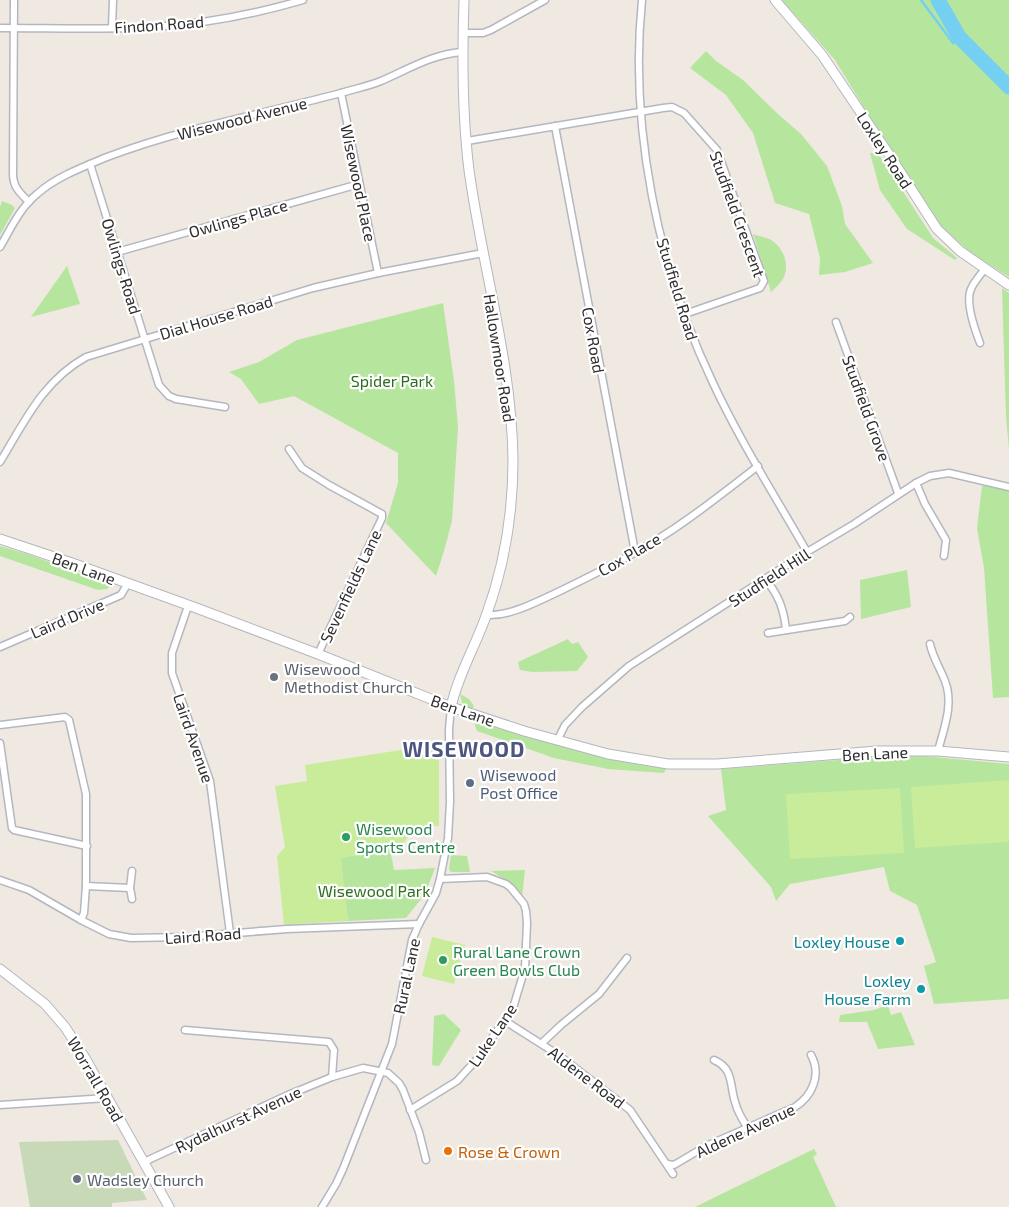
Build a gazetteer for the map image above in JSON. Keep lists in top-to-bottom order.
{
  "streets": {
    "street": [
      "Findon Road",
      "Wisewood Avenue",
      "Loxley Road",
      "Wisewood Place",
      "Studfield Crescent",
      "Owlings Place",
      "Owlings Road",
      "Studfield Road",
      "Dial House Road",
      "Cox Road",
      "Hallowmoor Road",
      "Studfield Grove",
      "Cox Place",
      "Ben Lane",
      "Studfield Hill",
      "Sevenfields Lane",
      "Laird Drive",
      "Laird Avenue",
      "Laird Road",
      "Rural Lane",
      "Luke Lane",
      "Aldene Road",
      "Worrall Road",
      "Rydalhurst Avenue",
      "Aldene Avenue"
    ]
  },
  "crossings": [
    ["Wisewood Avenue", "Wisewood Place"],
    ["Wisewood Avenue", "Owlings Road"],
    ["Wisewood Avenue", "Hallowmoor Road"],
    ["Wisewood Place", "Owlings Place"],
    ["Wisewood Place", "Dial House Road"],
    ["Studfield Crescent", "Studfield Road"],
    ["Studfield Crescent", "Cox Road"],
    ["Studfield Crescent", "Hallowmoor Road"],
    ["Owlings Place", "Owlings Road"],
    ["Owlings Road", "Dial House Road"],
    ["Studfield Road", "Cox Place"],
    ["Studfield Road", "Studfield Hill"],
    ["Dial House Road", "Hallowmoor Road"],
    ["Cox Road", "Cox Place"],
    ["Hallowmoor Road", "Cox Place"],
    ["Hallowmoor Road", "Ben Lane"],
    ["Hallowmoor Road", "Rural Lane"],
    ["Studfield Grove", "Studfield Hill"],
    ["Ben Lane", "Studfield Hill"],
    ["Ben Lane", "Sevenfields Lane"],
    ["Ben Lane", "Laird Drive"],
    ["Ben Lane", "Laird Avenue"],
    ["Ben Lane", "Rural Lane"],
    ["Laird Avenue", "Laird Road"],
    ["Laird Road", "Rural Lane"],
    ["Rural Lane", "Luke Lane"],
    ["Rural Lane", "Rydalhurst Avenue"],
    ["Luke Lane", "Aldene Road"],
    ["Aldene Road", "Aldene Avenue"],
    ["Worrall Road", "Rydalhurst Avenue"]
  ],
  "districts": ["WISEWOOD"],
  "parks": ["Spider Park", "Wisewood Park"],
  "places": [
    "Wisewood Methodist Church",
    "Wisewood Post Office",
    "Wisewood Sports Centre",
    "Loxley House",
    "Rural Lane Crown Green Bowls Club",
    "Loxley House Farm",
    "Rose & Crown",
    "Wadsley Church"
  ]
}
